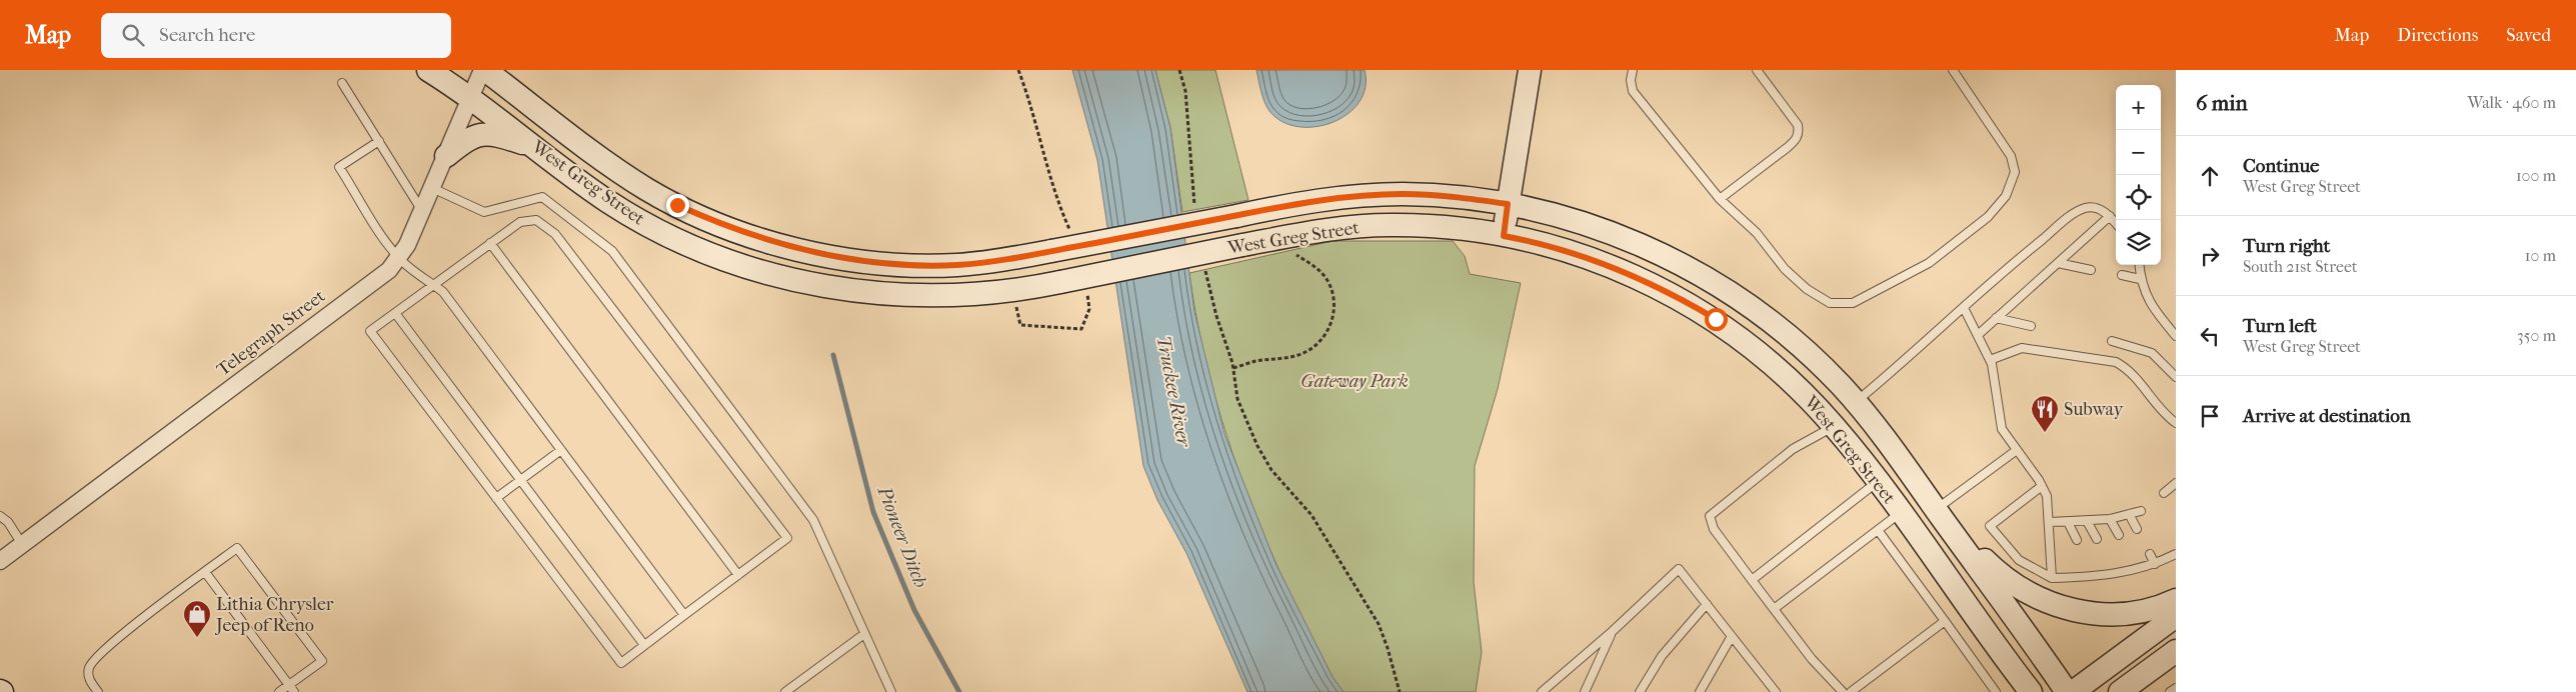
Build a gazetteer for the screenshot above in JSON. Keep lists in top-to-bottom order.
{
  "streets": {
    "main road": ["West Greg Street"],
    "street": ["Telegraph Street"]
  },
  "crossings": [
    ["West Greg Street", "Telegraph Street"]
  ],
  "water": ["Truckee River", "Pioneer Ditch"],
  "parks": ["Gateway Park"],
  "places": {
    "restaurant": ["Subway"],
    "shop": ["Lithia Chrysler Jeep of Reno"]
  },
  "page": {
    "header": "Map",
    "search": "Search here",
    "nav": ["Map", "Directions", "Saved"],
    "heading": ["6 min", "Walk · 460 m"],
    "map_buttons": ["+", "−"],
    "list": [
      ["Continue", "West Greg Street", "100 m"],
      ["Turn right", "South 21st Street", "10 m"],
      ["Turn left", "West Greg Street", "350 m"],
      "Arrive at destination"
    ]
  }
}
